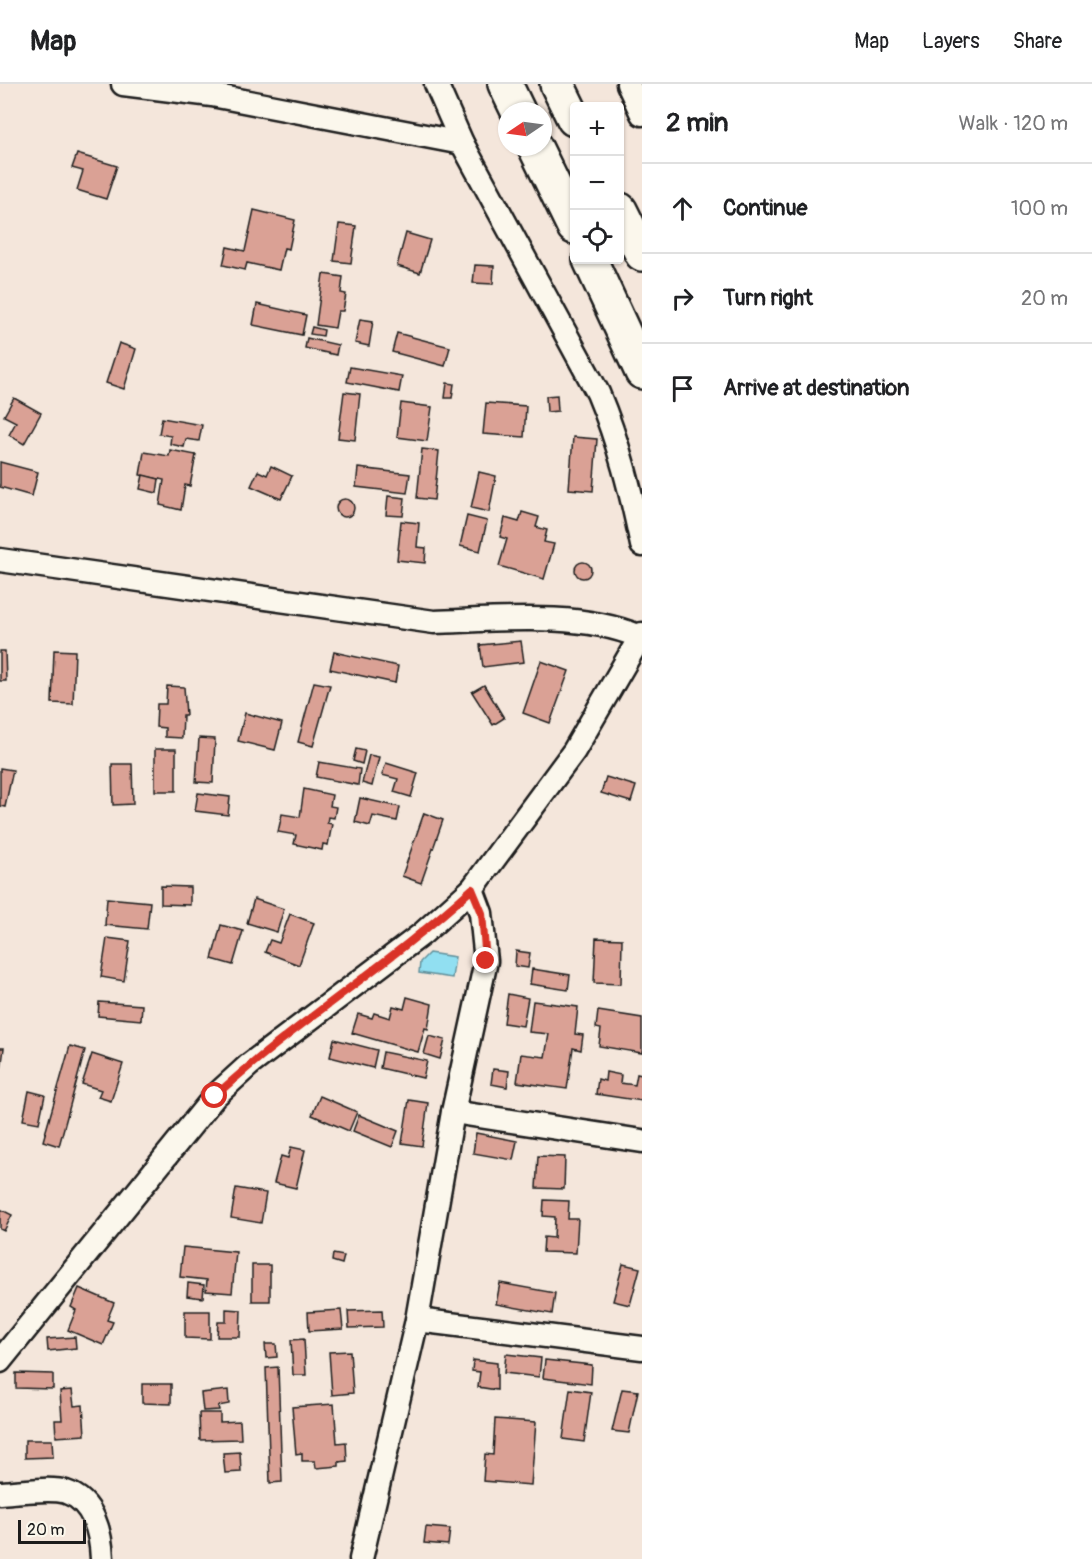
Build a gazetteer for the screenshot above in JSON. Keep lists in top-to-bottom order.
{
  "scale_bar": "20 m",
  "north": "left",
  "page": {
    "header": "Map",
    "nav": ["Map", "Layers", "Share"],
    "heading": ["2 min", "Walk · 120 m"],
    "map_buttons": ["+", "−"],
    "list": [
      ["Continue", "100 m"],
      ["Turn right", "20 m"],
      "Arrive at destination"
    ],
    "scale": "20 m"
  }
}
